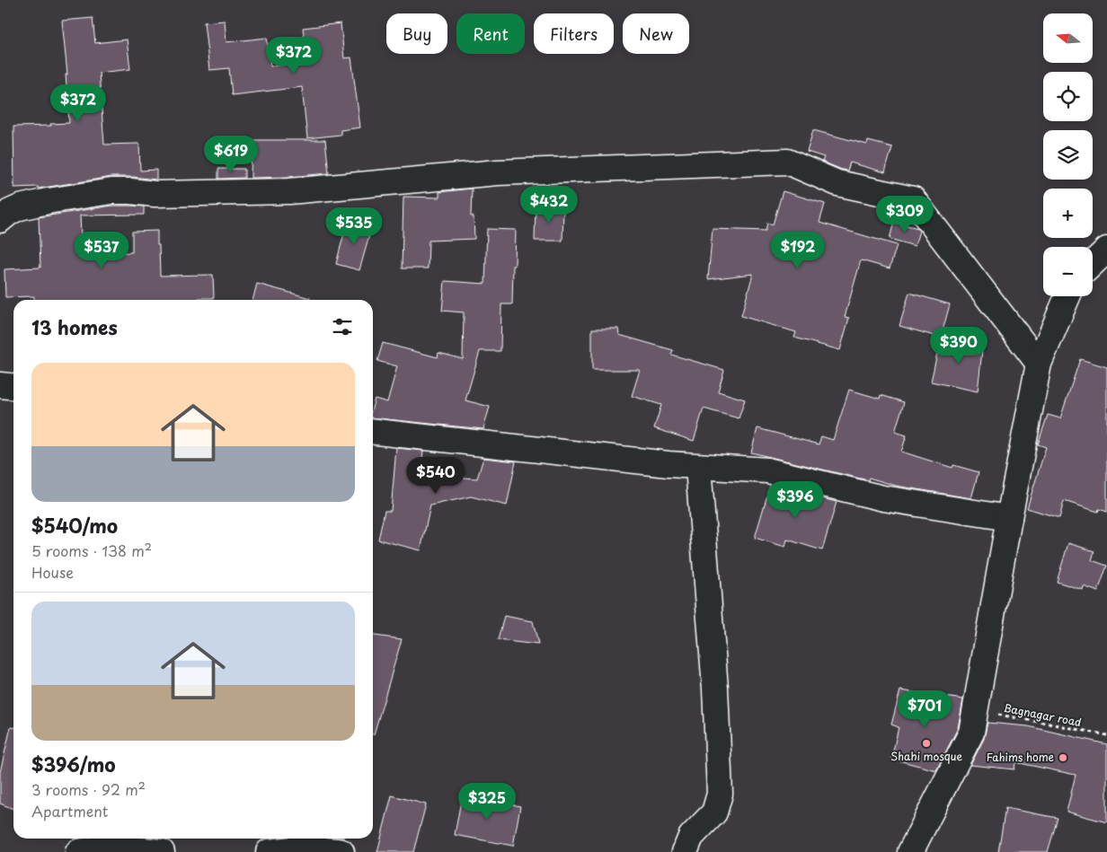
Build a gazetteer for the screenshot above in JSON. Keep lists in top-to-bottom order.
{
  "streets": {
    "path": ["Bagnagar road"]
  },
  "places": ["Shahi mosque", "Fahims home"],
  "north": "left",
  "page": {
    "map_buttons": ["+", "−"],
    "chip": [
      "Buy",
      "Rent",
      "Filters",
      "New"
    ],
    "price": [
      "$372",
      "$372",
      "$619",
      "$432",
      "$309",
      "$535",
      "$537",
      "$192",
      "$390",
      "$540",
      "$396",
      "$701",
      "$325"
    ],
    "heading": "13 homes",
    "list": [
      {
        "name": "$540/mo",
        "note": "5 rooms · 138 m² · House"
      },
      {
        "name": "$396/mo",
        "note": "3 rooms · 92 m² · Apartment"
      }
    ]
  }
}
